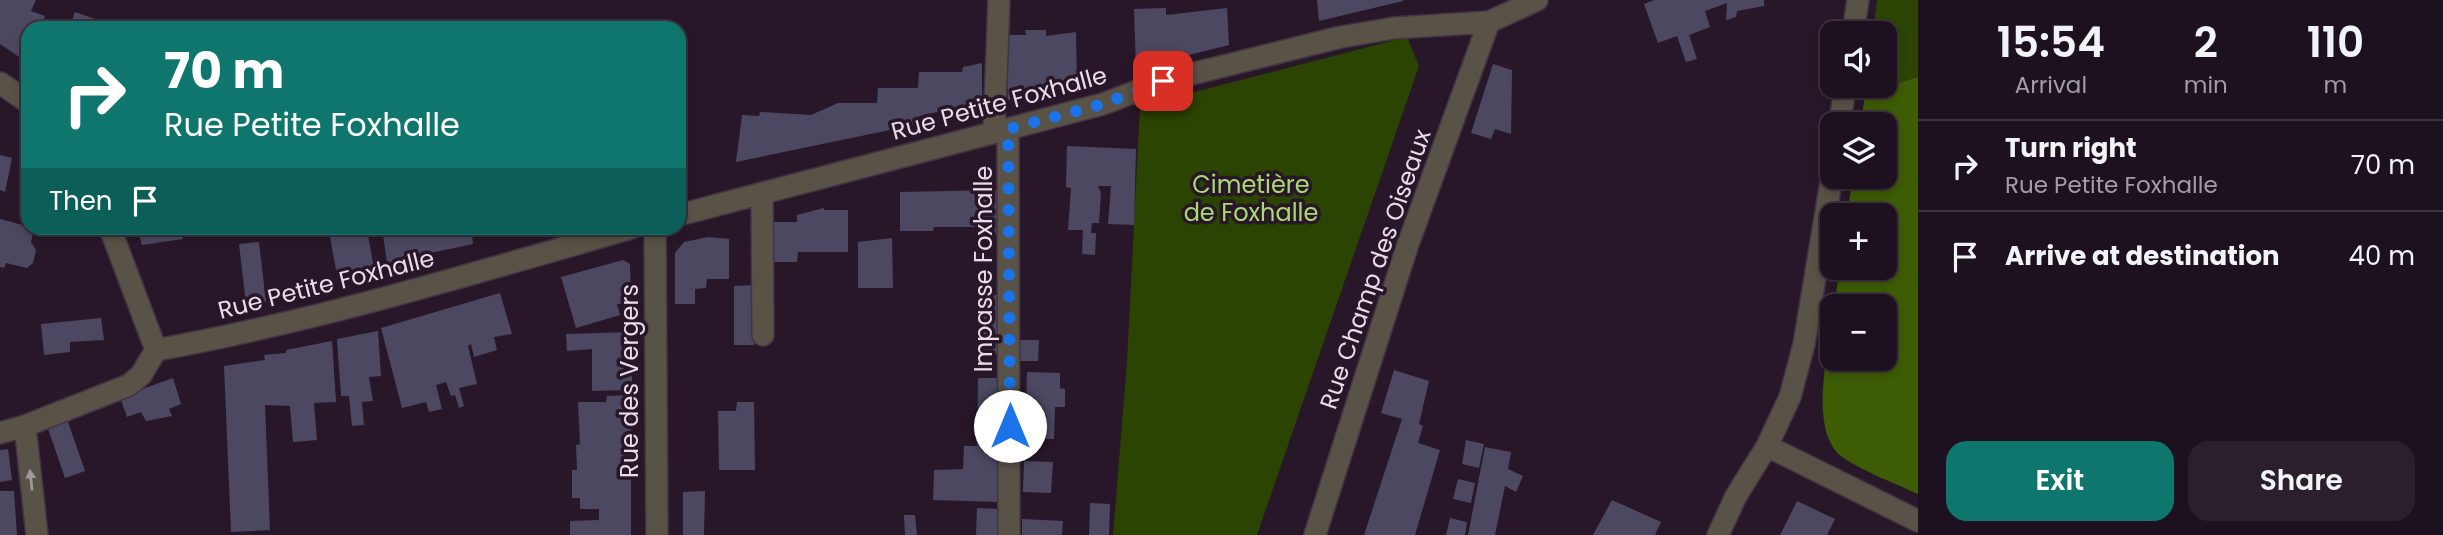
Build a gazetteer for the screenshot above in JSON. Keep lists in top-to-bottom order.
{
  "streets": {
    "street": [
      "Rue Petite Foxhalle",
      "Impasse Foxhalle",
      "Rue Champ des Oiseaux",
      "Rue des Vergers"
    ]
  },
  "crossings": [
    ["Rue Petite Foxhalle", "Impasse Foxhalle"],
    ["Rue Petite Foxhalle", "Rue Champ des Oiseaux"]
  ],
  "parks": ["Cimetière de Foxhalle"],
  "page": {
    "eta": [
      "15:54",
      "Arrival",
      "2",
      "min",
      "110",
      "m"
    ],
    "map_buttons": ["+", "−"],
    "turn": ["70 m", "Rue Petite Foxhalle"],
    "list": [
      {
        "name": "Turn right",
        "note": "Rue Petite Foxhalle",
        "value": "70 m"
      },
      {
        "name": "Arrive at destination",
        "value": "40 m"
      }
    ],
    "then": "Then",
    "buttons": ["Exit", "Share"]
  }
}
